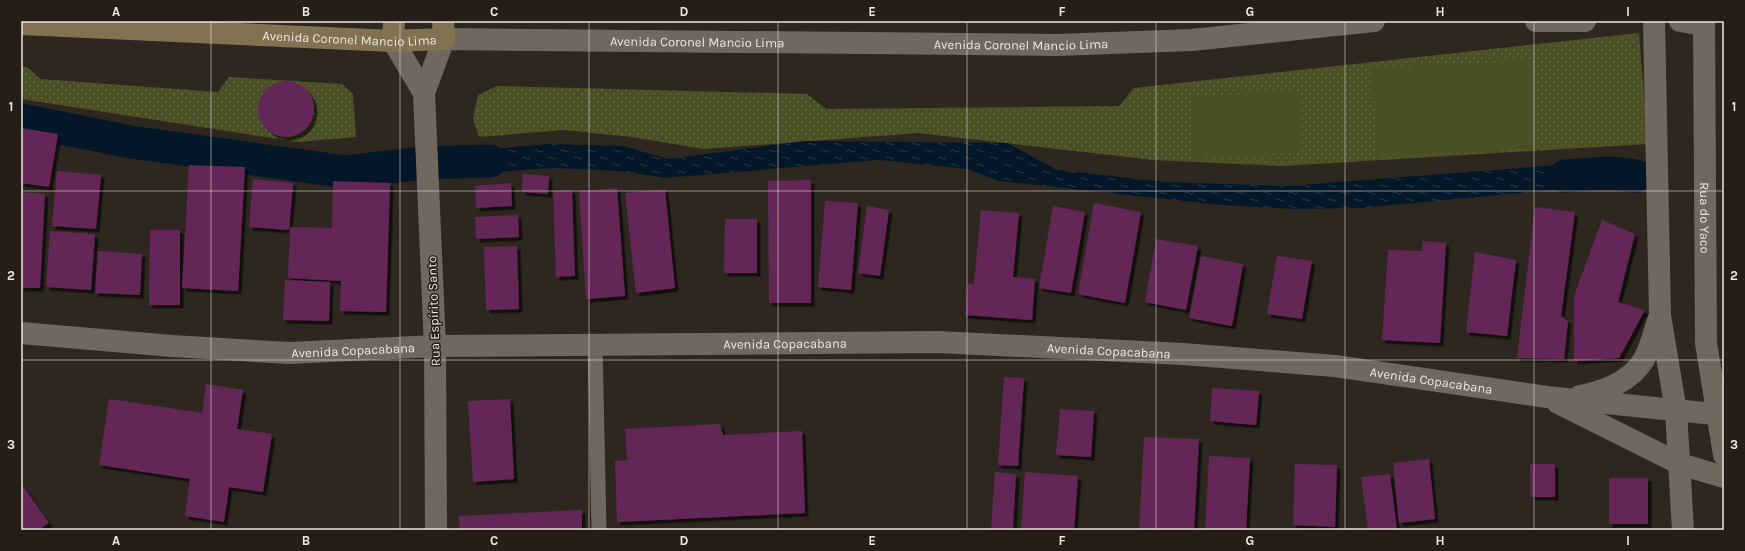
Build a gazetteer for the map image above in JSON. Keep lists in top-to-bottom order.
{
  "streets": {
    "main road": ["Avenida Coronel Mancio Lima"],
    "street": ["Rua do Yaco", "Rua Espírito Santo", "Avenida Copacabana"]
  },
  "crossings": [
    ["Avenida Coronel Mancio Lima", "Rua Espírito Santo"],
    ["Rua do Yaco", "Avenida Copacabana"],
    ["Rua Espírito Santo", "Avenida Copacabana"]
  ],
  "grid": {
    "columns": [
      "A",
      "B",
      "C",
      "D",
      "E",
      "F",
      "G",
      "H",
      "I"
    ],
    "rows": ["1", "2", "3"]
  }
}
